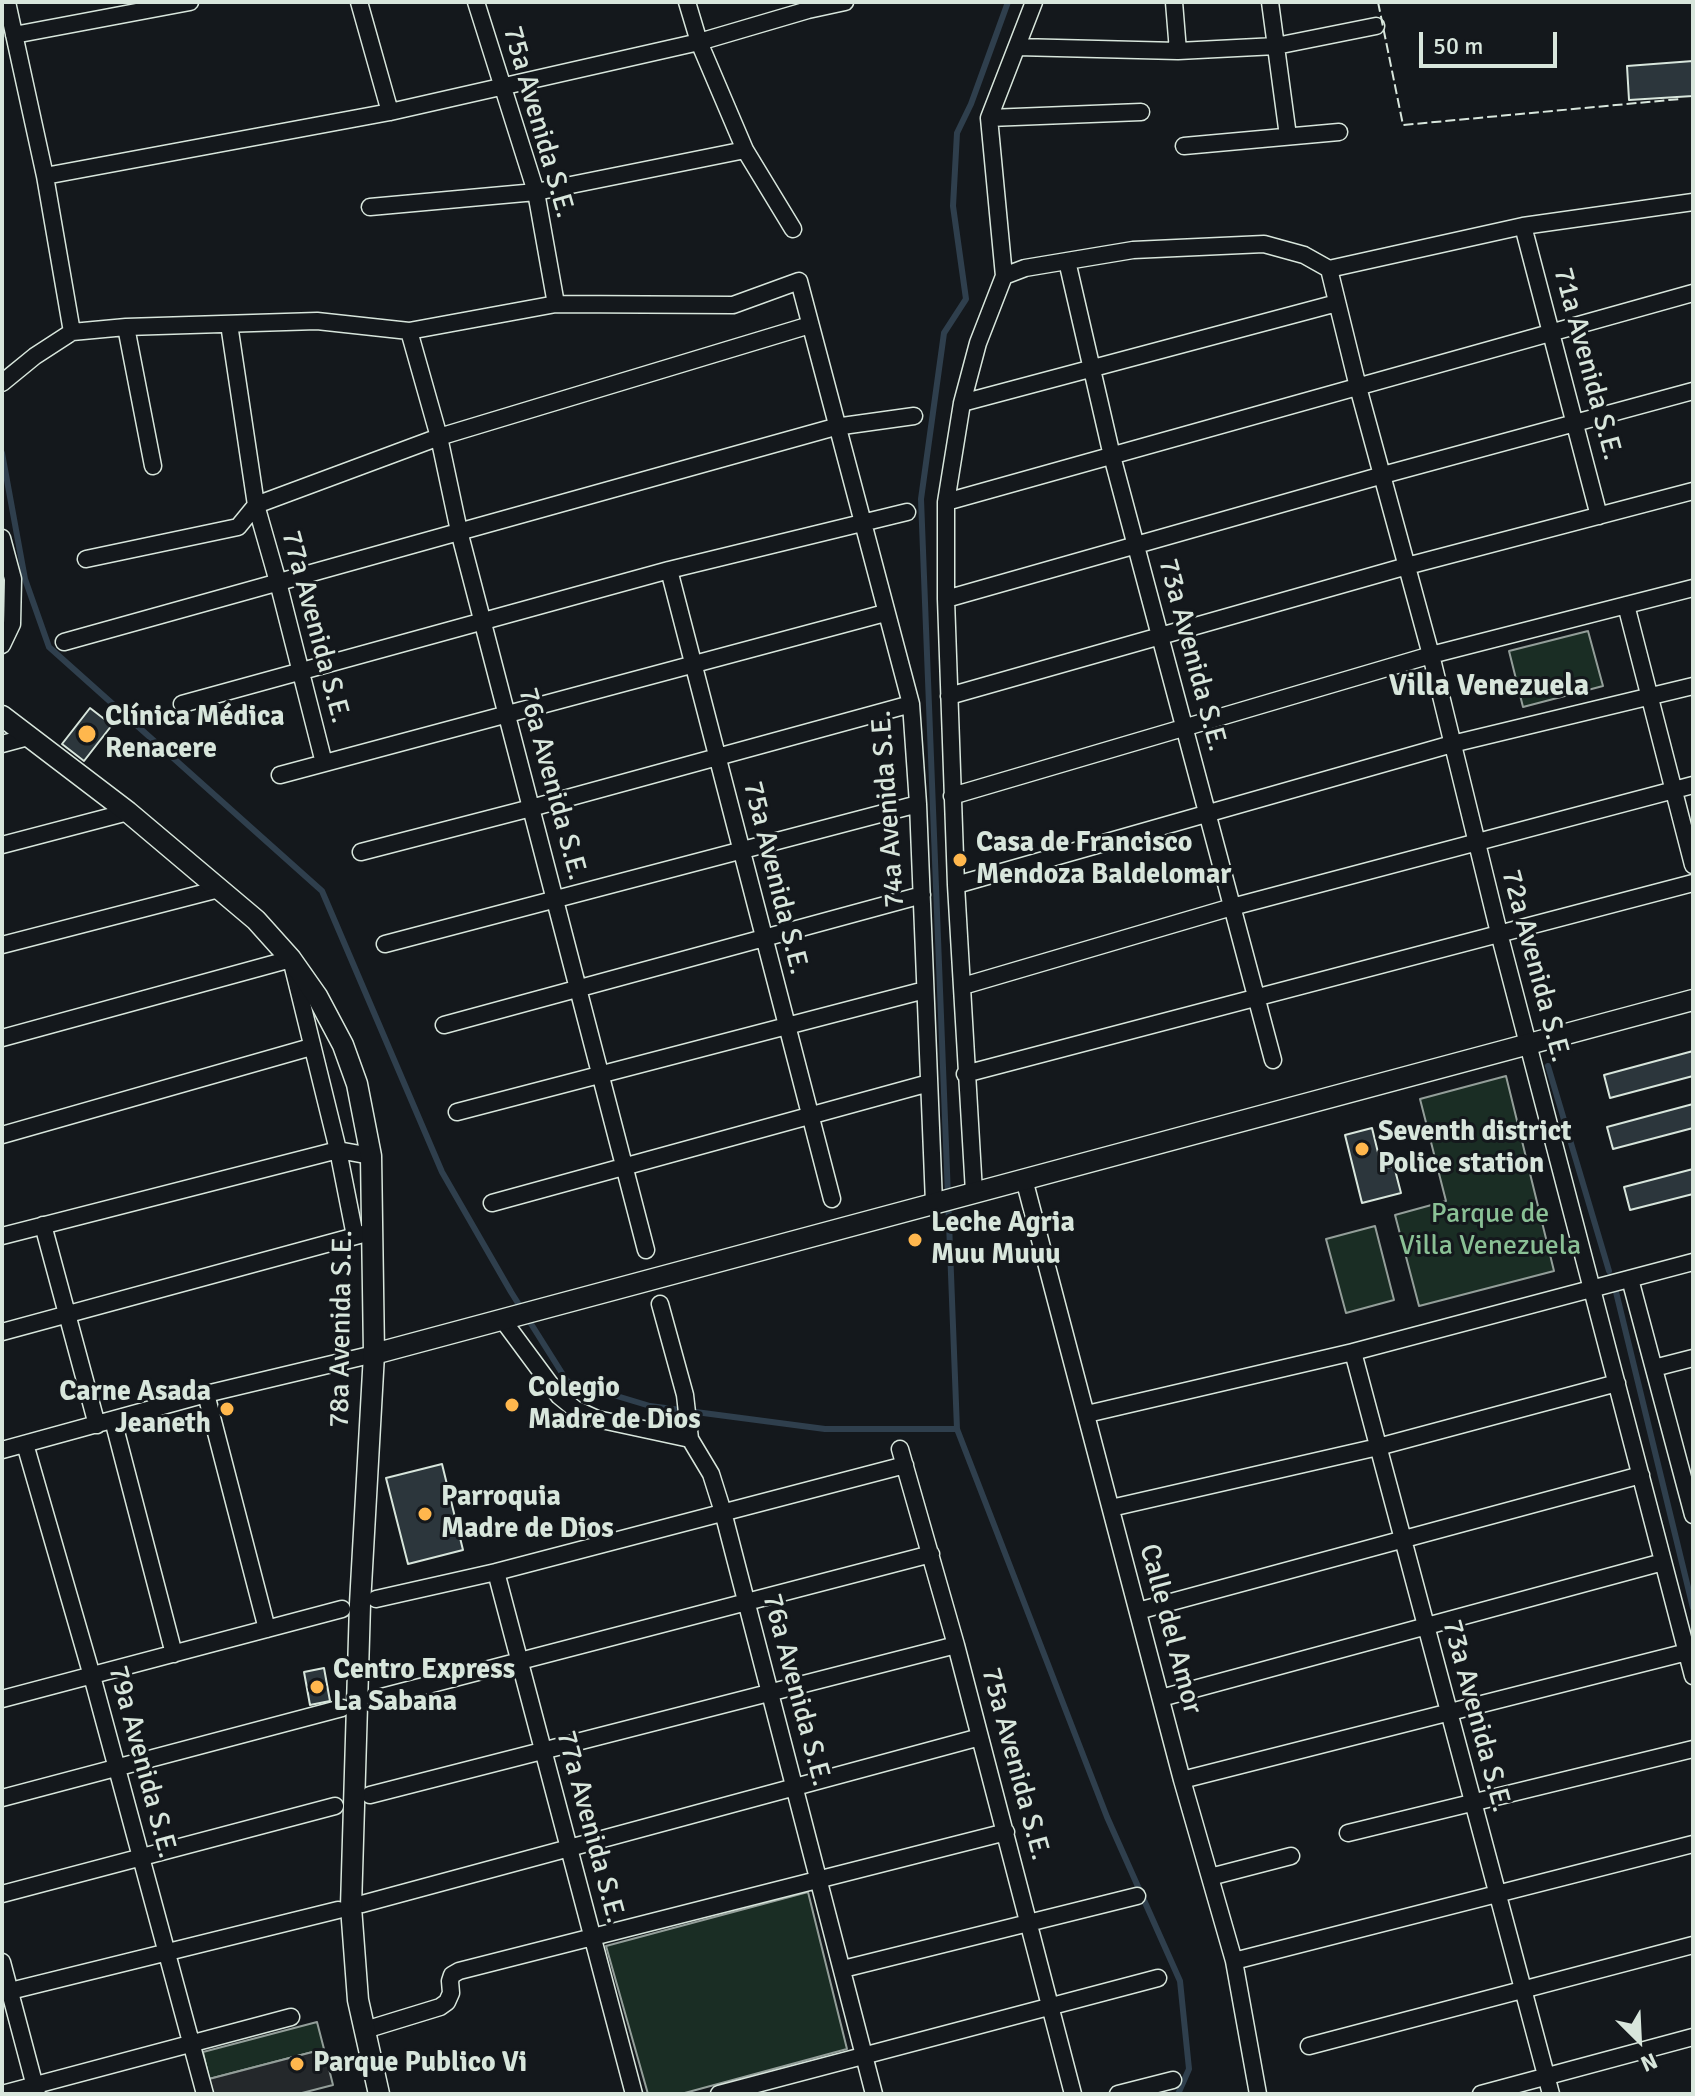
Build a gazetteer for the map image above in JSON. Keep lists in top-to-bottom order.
{
  "streets": {
    "street": [
      "75a Avenida S.E.",
      "71a Avenida S.E.",
      "77a Avenida S.E.",
      "73a Avenida S.E.",
      "76a Avenida S.E.",
      "74a Avenida S.E.",
      "72a Avenida S.E.",
      "78a Avenida S.E.",
      "Calle del Amor",
      "79a Avenida S.E."
    ]
  },
  "crossings": [
    ["75a Avenida S.E.", "76a Avenida S.E."],
    ["75a Avenida S.E.", "74a Avenida S.E."]
  ],
  "districts": ["Villa Venezuela"],
  "parks": ["Parque de Villa Venezuela"],
  "places": [
    "Clínica Médica Renacere",
    "Casa de Francisco Mendoza Baldelomar",
    "Seventh district Police station",
    "Leche Agria Muu Muuu",
    "Colegio Madre de Dios",
    "Carne Asada Jeaneth",
    "Parroquia Madre de Dios",
    "Centro Express La Sabana",
    "Parque Publico Vi"
  ],
  "scale_bar": "50 m",
  "north": "bottom right"
}
